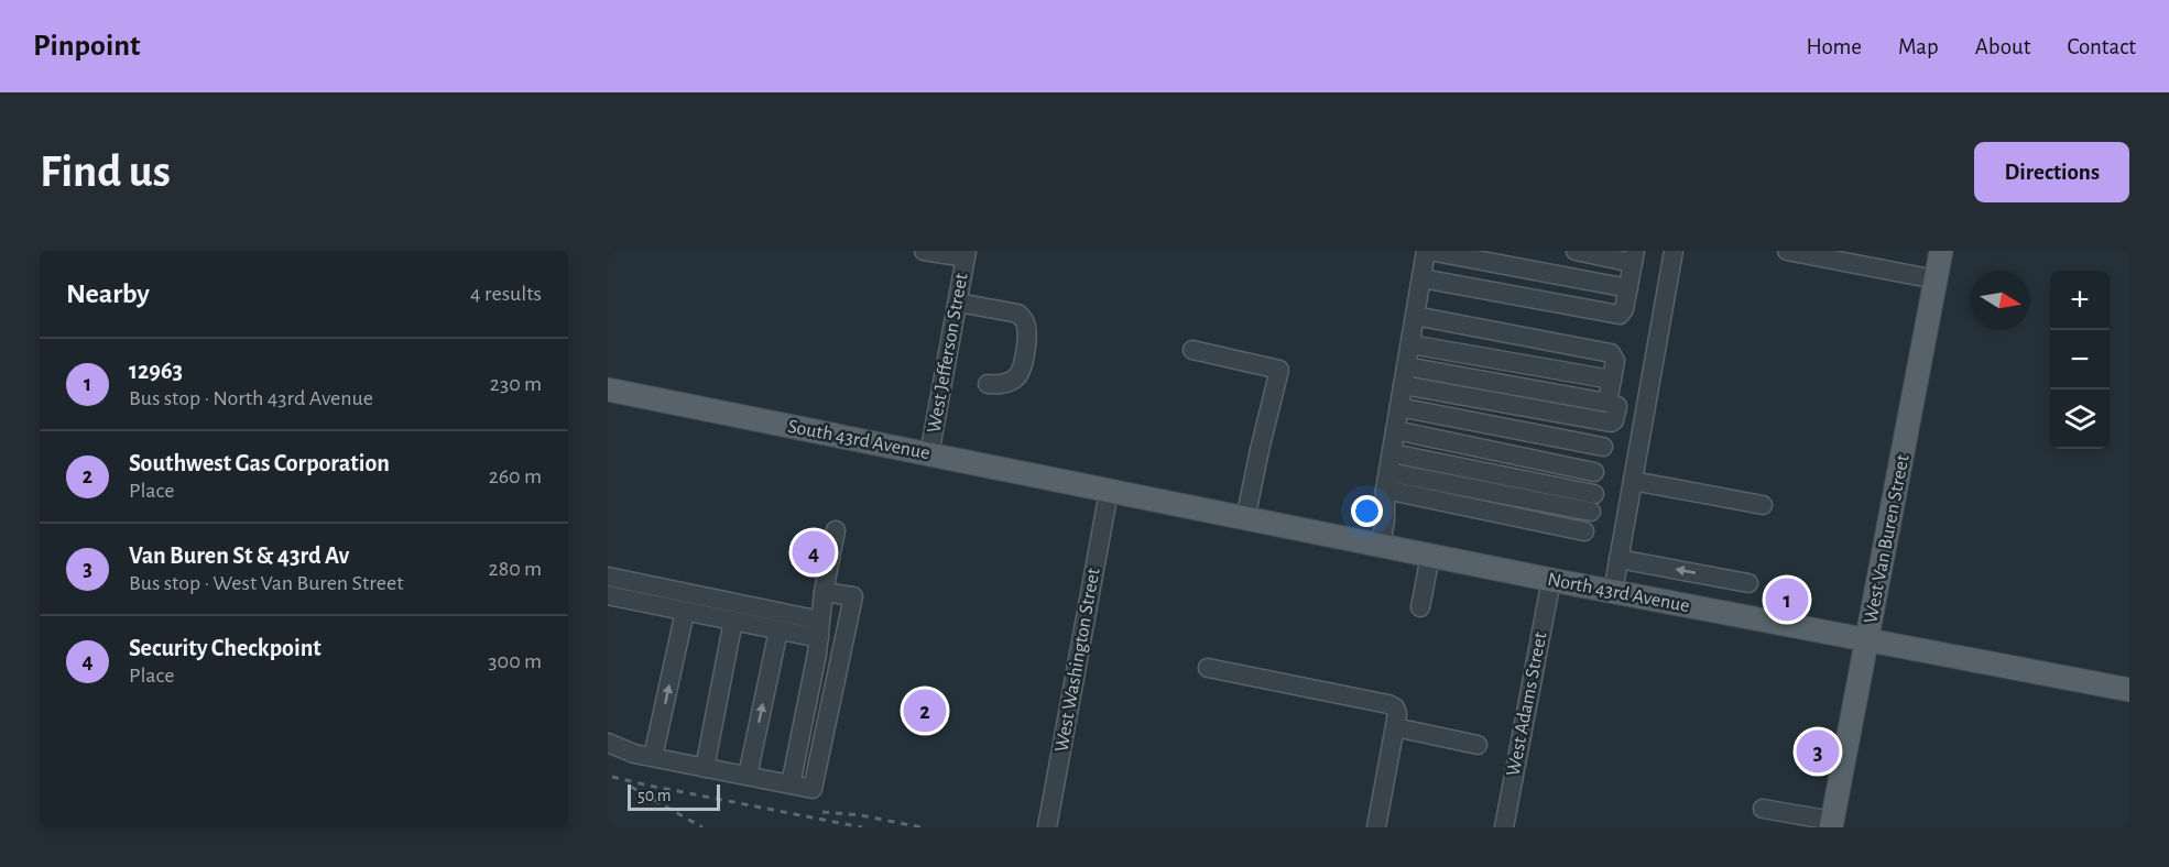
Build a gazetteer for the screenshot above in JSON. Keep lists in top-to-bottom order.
{
  "streets": {
    "main road": ["South 43rd Avenue", "West Van Buren Street", "North 43rd Avenue"],
    "street": ["West Jefferson Street", "West Washington Street", "West Adams Street"]
  },
  "crossings": [
    ["West Jefferson Street", "South 43rd Avenue"],
    ["South 43rd Avenue", "North 43rd Avenue"],
    ["South 43rd Avenue", "West Washington Street"],
    ["West Van Buren Street", "North 43rd Avenue"],
    ["North 43rd Avenue", "West Washington Street"],
    ["North 43rd Avenue", "West Adams Street"]
  ],
  "scale_bar": "50 m",
  "north": "right",
  "page": {
    "header": "Pinpoint",
    "nav": [
      "Home",
      "Map",
      "About",
      "Contact"
    ],
    "buttons": "Directions",
    "title": "Find us",
    "heading": ["Nearby", "4 results"],
    "map_buttons": ["+", "−"],
    "list": [
      {
        "mark": "1",
        "name": "12963",
        "note": "Bus stop · North 43rd Avenue",
        "value": "230 m"
      },
      {
        "mark": "2",
        "name": "Southwest Gas Corporation",
        "note": "Place",
        "value": "260 m"
      },
      {
        "mark": "3",
        "name": "Van Buren St & 43rd Av",
        "note": "Bus stop · West Van Buren Street",
        "value": "280 m"
      },
      {
        "mark": "4",
        "name": "Security Checkpoint",
        "note": "Place",
        "value": "300 m"
      }
    ],
    "pins": [
      "4",
      "1",
      "2",
      "3"
    ],
    "scale": "50 m"
  }
}
